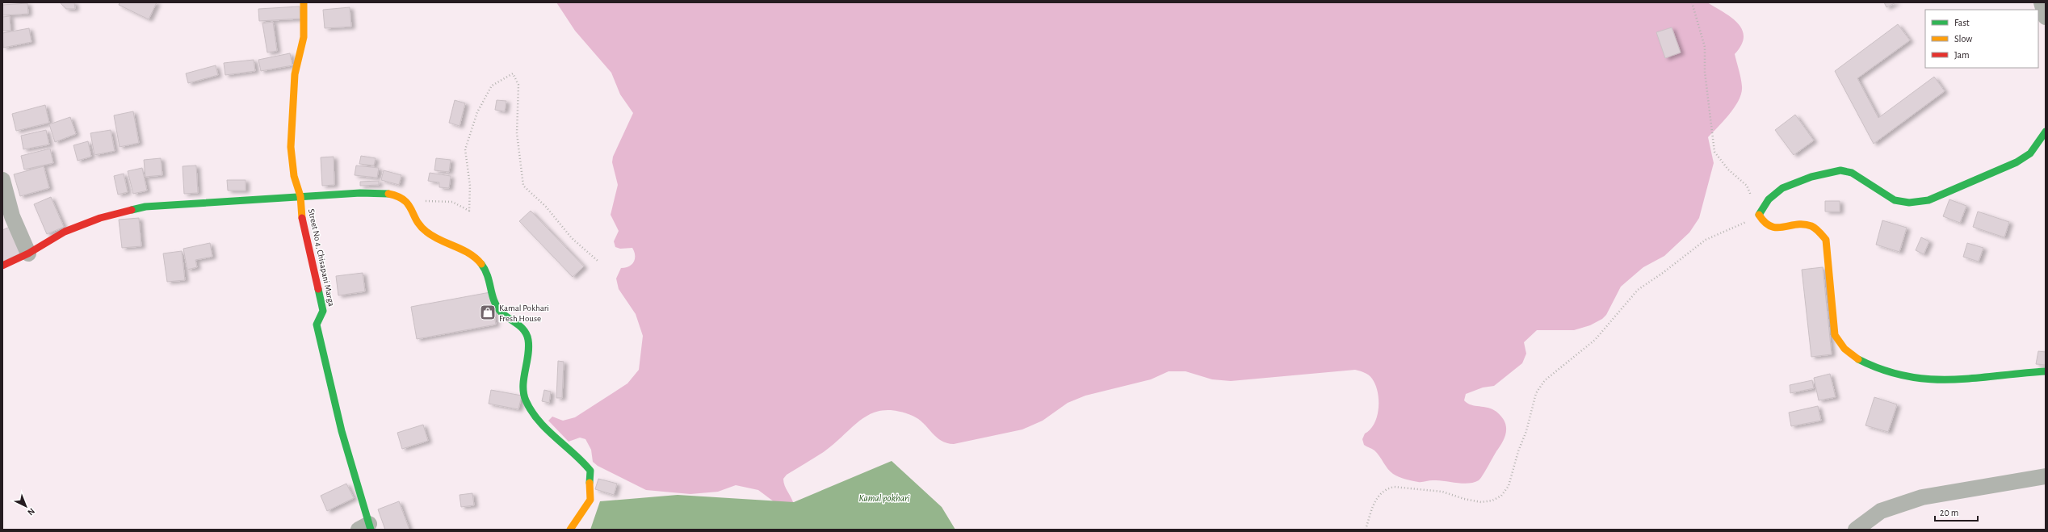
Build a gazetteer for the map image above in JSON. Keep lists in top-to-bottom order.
{
  "streets": {
    "street": ["Street No 4, Chisapani Marga"]
  },
  "water": ["Kamal pokhari"],
  "places": {
    "shop": ["Kamal Pokhari Fresh House"]
  },
  "legend": ["Fast", "Slow", "Jam"],
  "scale_bar": "20 m",
  "north": "bottom right"
}
